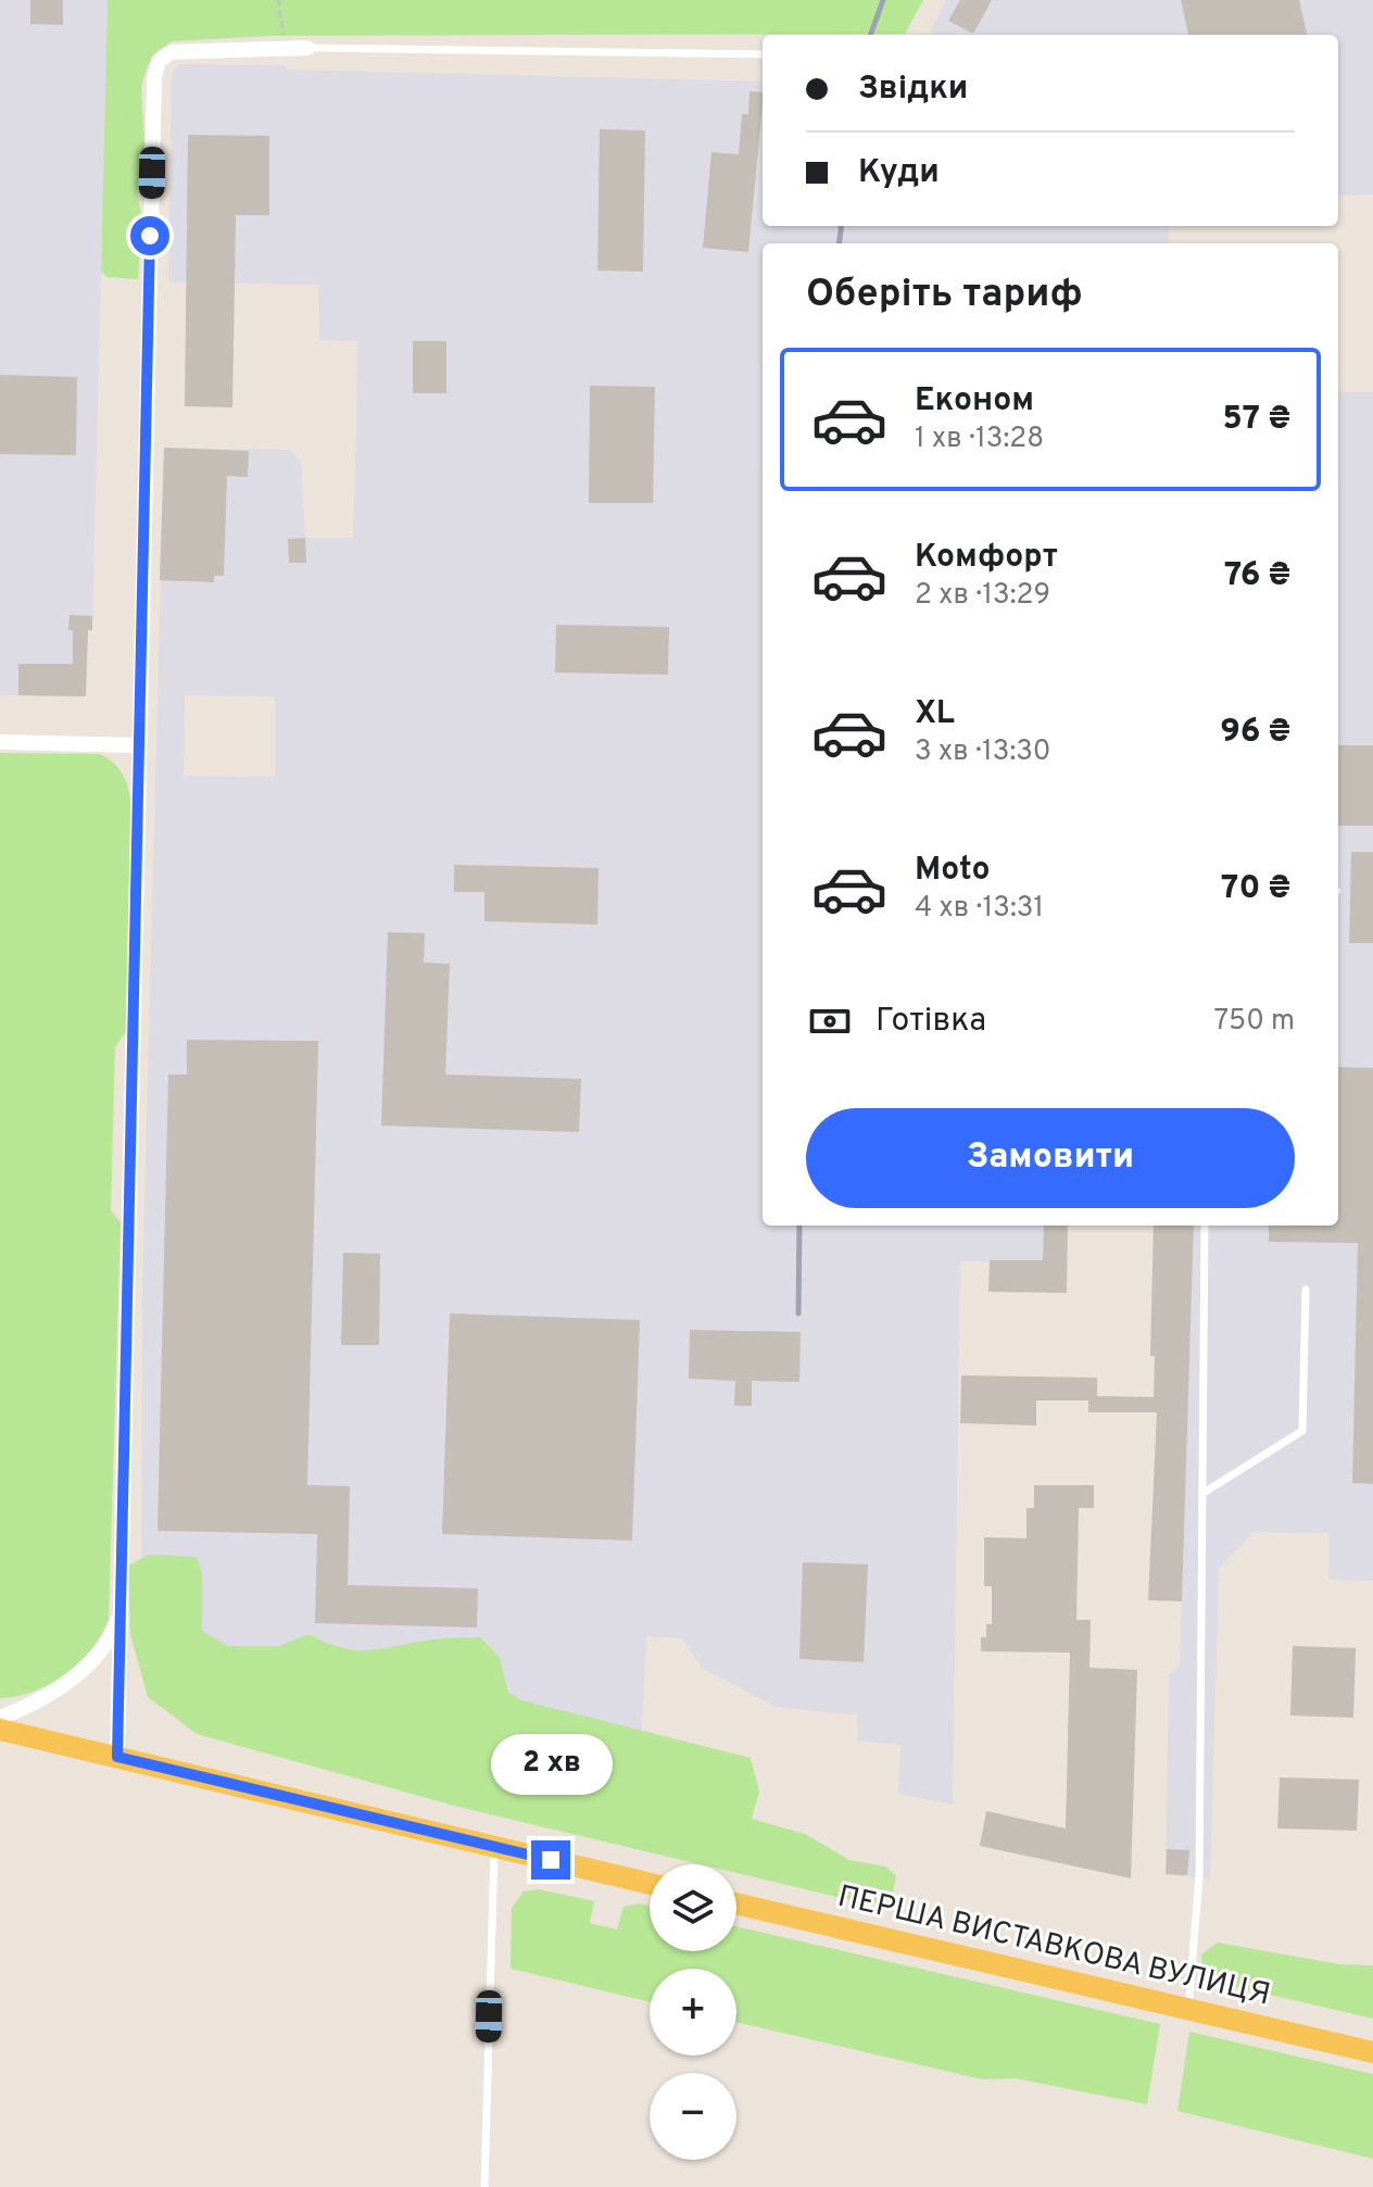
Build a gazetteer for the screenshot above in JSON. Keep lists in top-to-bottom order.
{
  "streets": {
    "main road": ["ПЕРША ВИСТАВКОВА ВУЛИЦЯ"]
  },
  "page": {
    "banner": ["Звідки", "Куди"],
    "heading": "Оберіть тариф",
    "list": [
      {
        "name": "Економ",
        "note": "1 хв · 13:28",
        "value": "57 ₴"
      },
      {
        "name": "Комфорт",
        "note": "2 хв · 13:29",
        "value": "76 ₴"
      },
      {
        "name": "XL",
        "note": "3 хв · 13:30",
        "value": "96 ₴"
      },
      {
        "name": "Moto",
        "note": "4 хв · 13:31",
        "value": "70 ₴"
      }
    ],
    "pay": ["Готівка", "750 m"],
    "buttons": "Замовити",
    "bubble": "2 хв",
    "map_buttons": ["+", "−"]
  }
}
